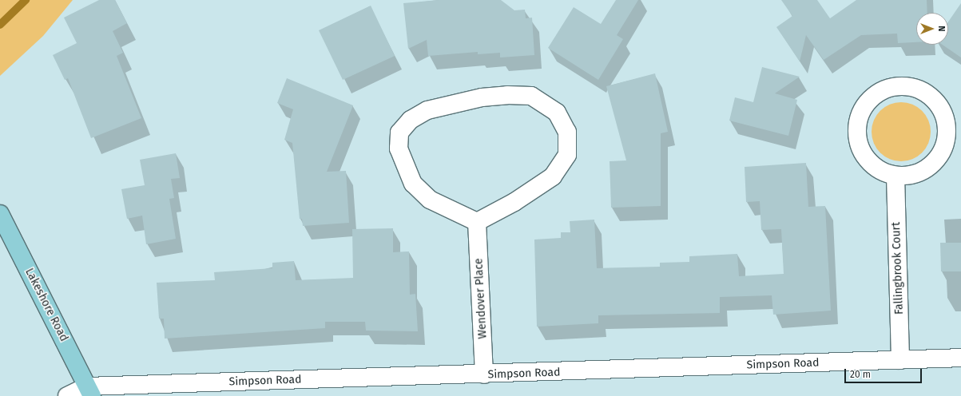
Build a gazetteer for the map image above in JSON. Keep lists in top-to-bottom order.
{
  "streets": {
    "main road": ["Lakeshore Road"],
    "street": ["Fallingbrook Court", "Wendover Place", "Simpson Road"]
  },
  "crossings": [
    ["Fallingbrook Court", "Simpson Road"],
    ["Wendover Place", "Simpson Road"],
    ["Lakeshore Road", "Simpson Road"]
  ],
  "scale_bar": "20 m",
  "north": "right"
}
